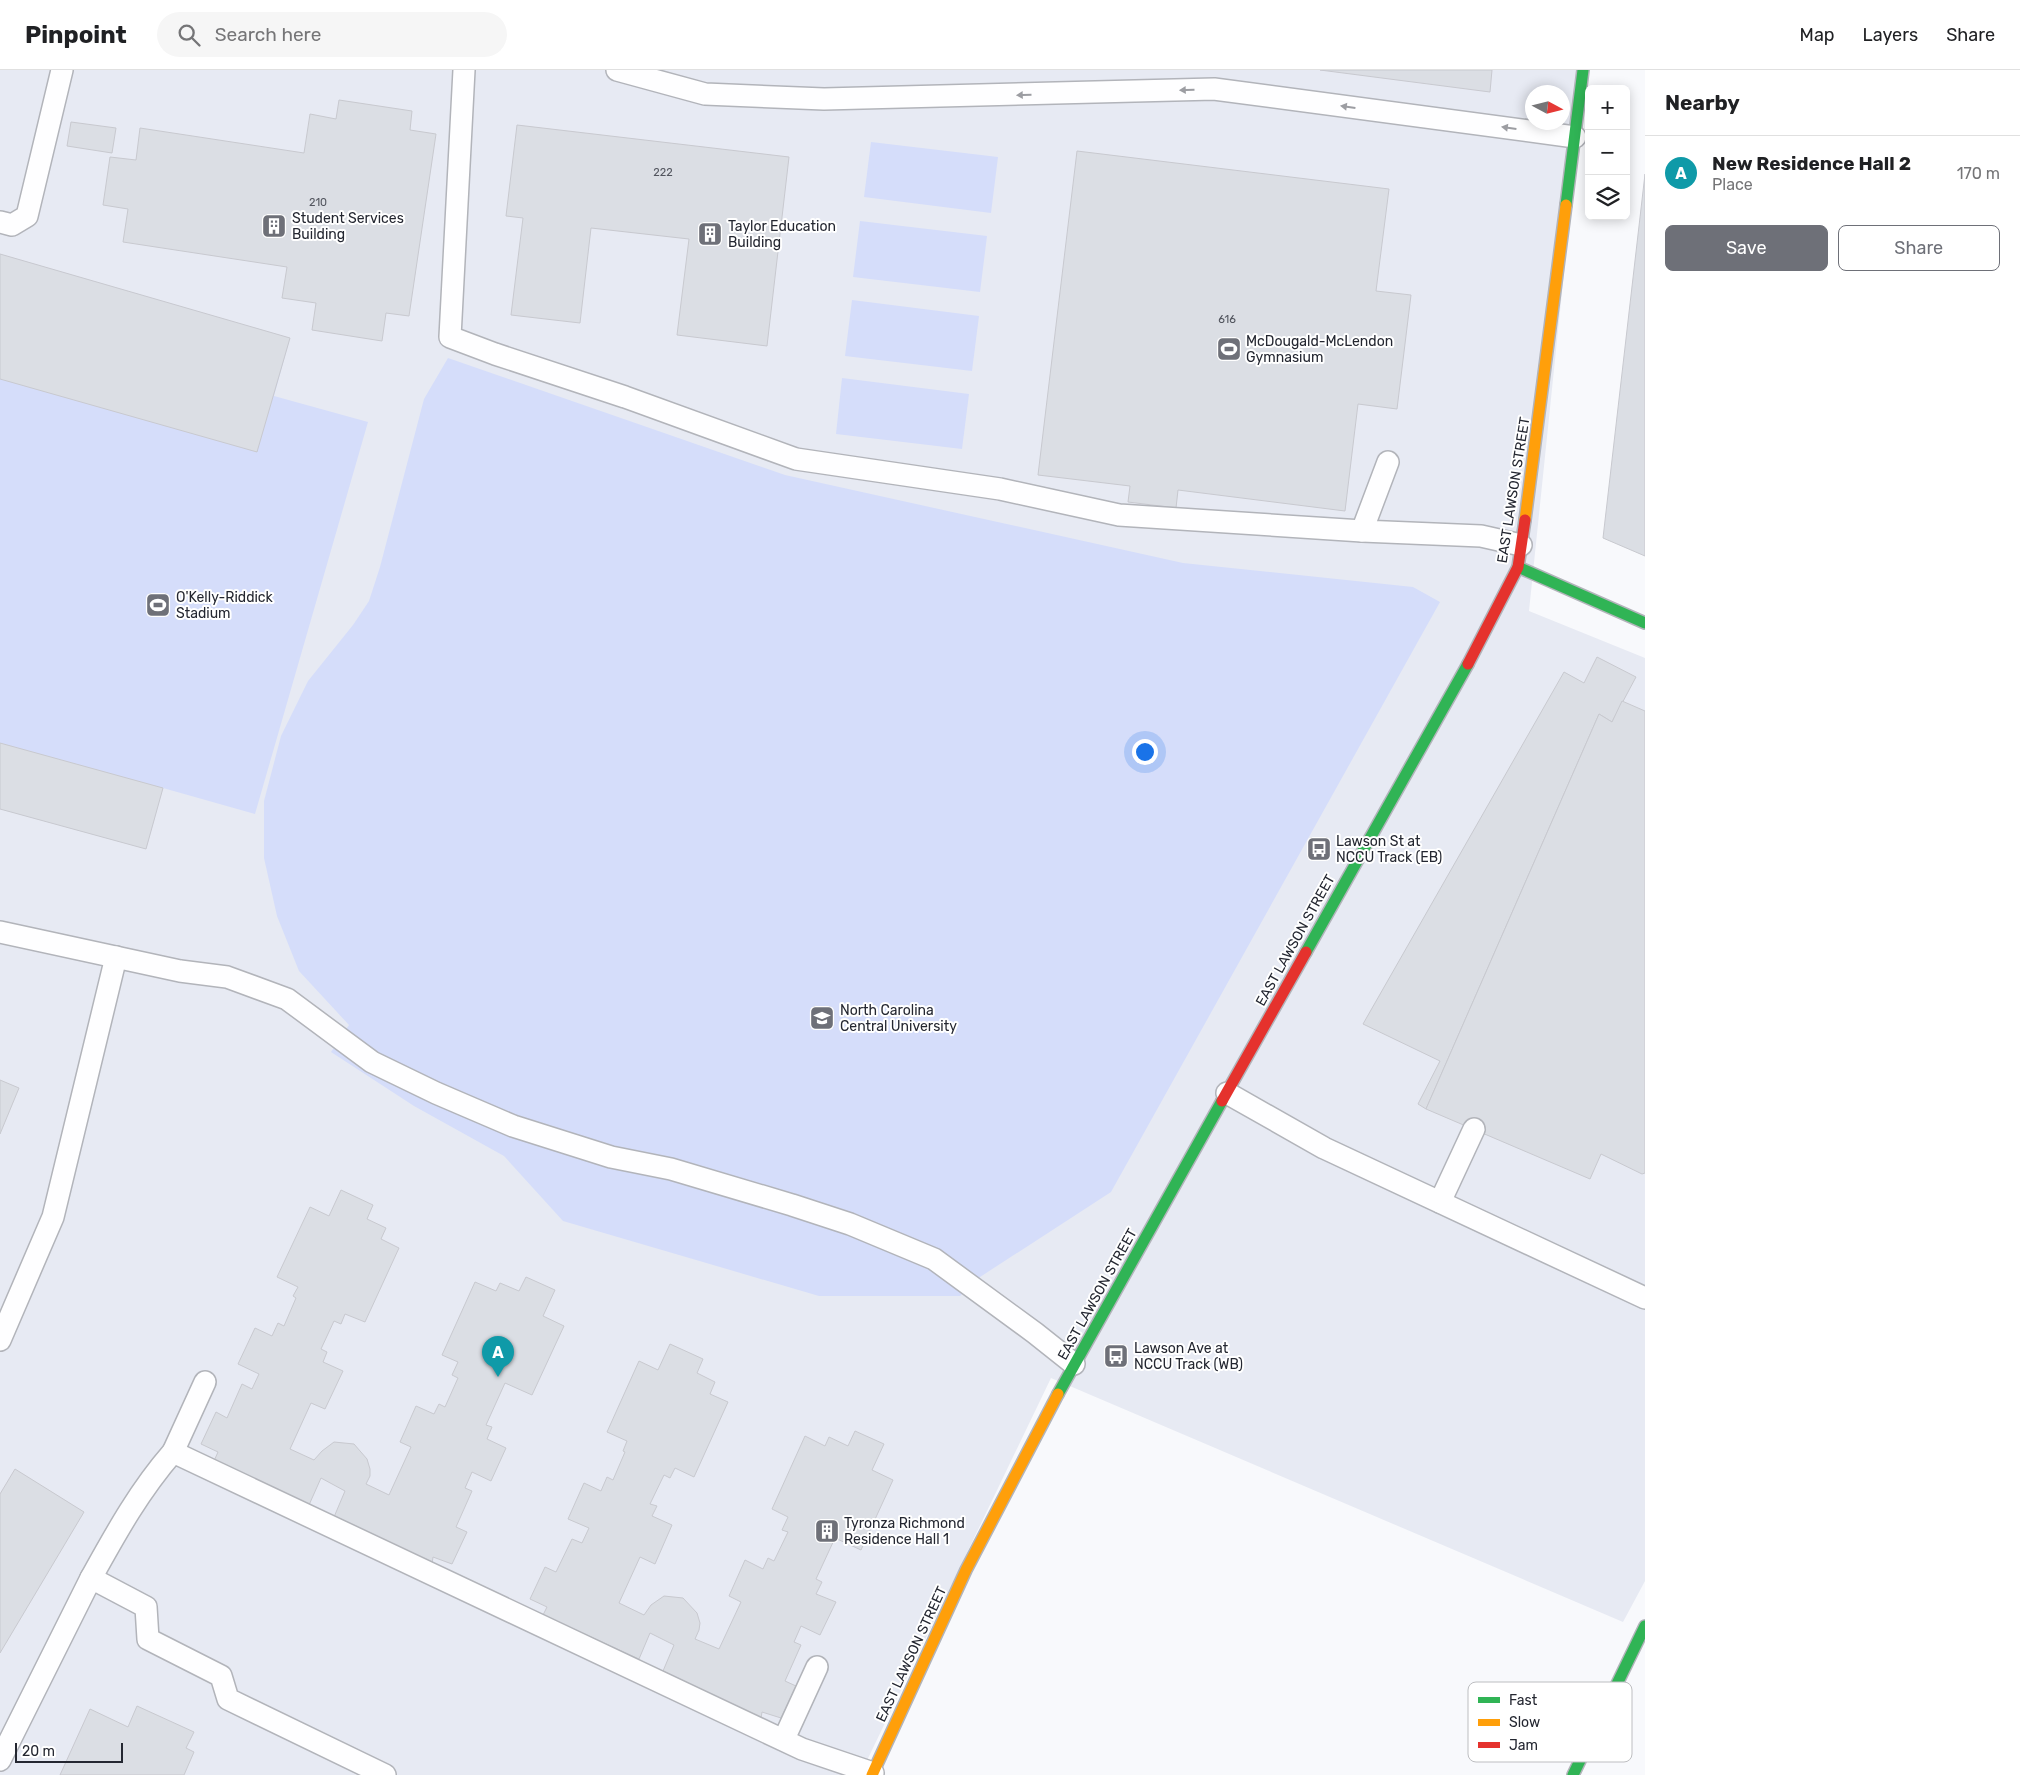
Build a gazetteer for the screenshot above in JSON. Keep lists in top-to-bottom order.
{
  "streets": {
    "street": ["EAST LAWSON STREET"]
  },
  "places": {
    "building": ["Student Services Building", "Taylor Education Building", "Tyronza Richmond Residence Hall 1"],
    "sports": ["McDougald-McLendon Gymnasium", "O'Kelly-Riddick Stadium"],
    "bus stop": ["Lawson St at NCCU Track (EB)", "Lawson Ave at NCCU Track (WB)"],
    "school or university": ["North Carolina Central University"]
  },
  "house_numbers": ["222", "210", "616"],
  "legend": ["Fast", "Slow", "Jam"],
  "scale_bar": "20 m",
  "north": "right",
  "page": {
    "header": "Pinpoint",
    "search": "Search here",
    "nav": ["Map", "Layers", "Share"],
    "heading": "Nearby",
    "map_buttons": ["+", "−"],
    "list": [
      {
        "mark": "A",
        "name": "New Residence Hall 2",
        "note": "Place",
        "value": "170 m"
      }
    ],
    "buttons": ["Save", "Share"],
    "pins": "A",
    "scale": "20 m"
  }
}
